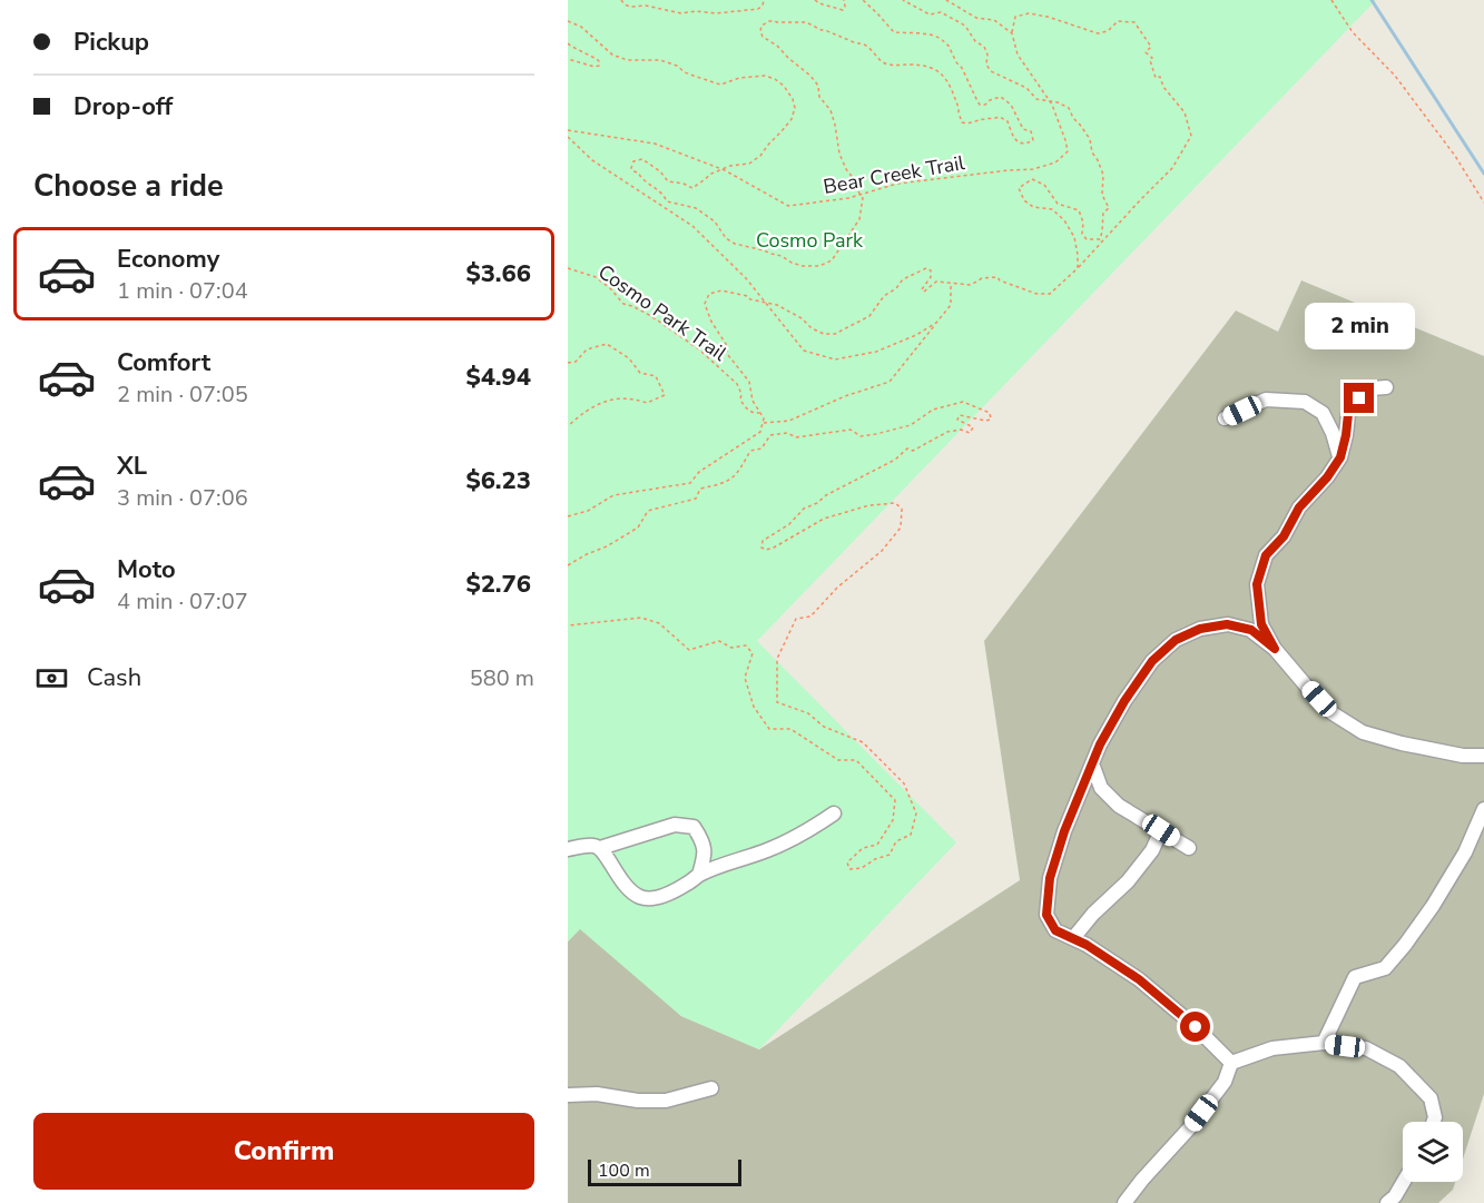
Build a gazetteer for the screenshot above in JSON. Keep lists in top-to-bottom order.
{
  "streets": {
    "path": ["Bear Creek Trail", "Cosmo Park Trail"]
  },
  "parks": ["Cosmo Park"],
  "scale_bar": "100 m",
  "page": {
    "banner": ["Pickup", "Drop-off"],
    "heading": "Choose a ride",
    "list": [
      {
        "name": "Economy",
        "note": "1 min · 07:04",
        "value": "$3.66"
      },
      {
        "name": "Comfort",
        "note": "2 min · 07:05",
        "value": "$4.94"
      },
      {
        "name": "XL",
        "note": "3 min · 07:06",
        "value": "$6.23"
      },
      {
        "name": "Moto",
        "note": "4 min · 07:07",
        "value": "$2.76"
      }
    ],
    "bubble": "2 min",
    "pay": ["Cash", "580 m"],
    "buttons": "Confirm",
    "scale": "100 m"
  }
}
